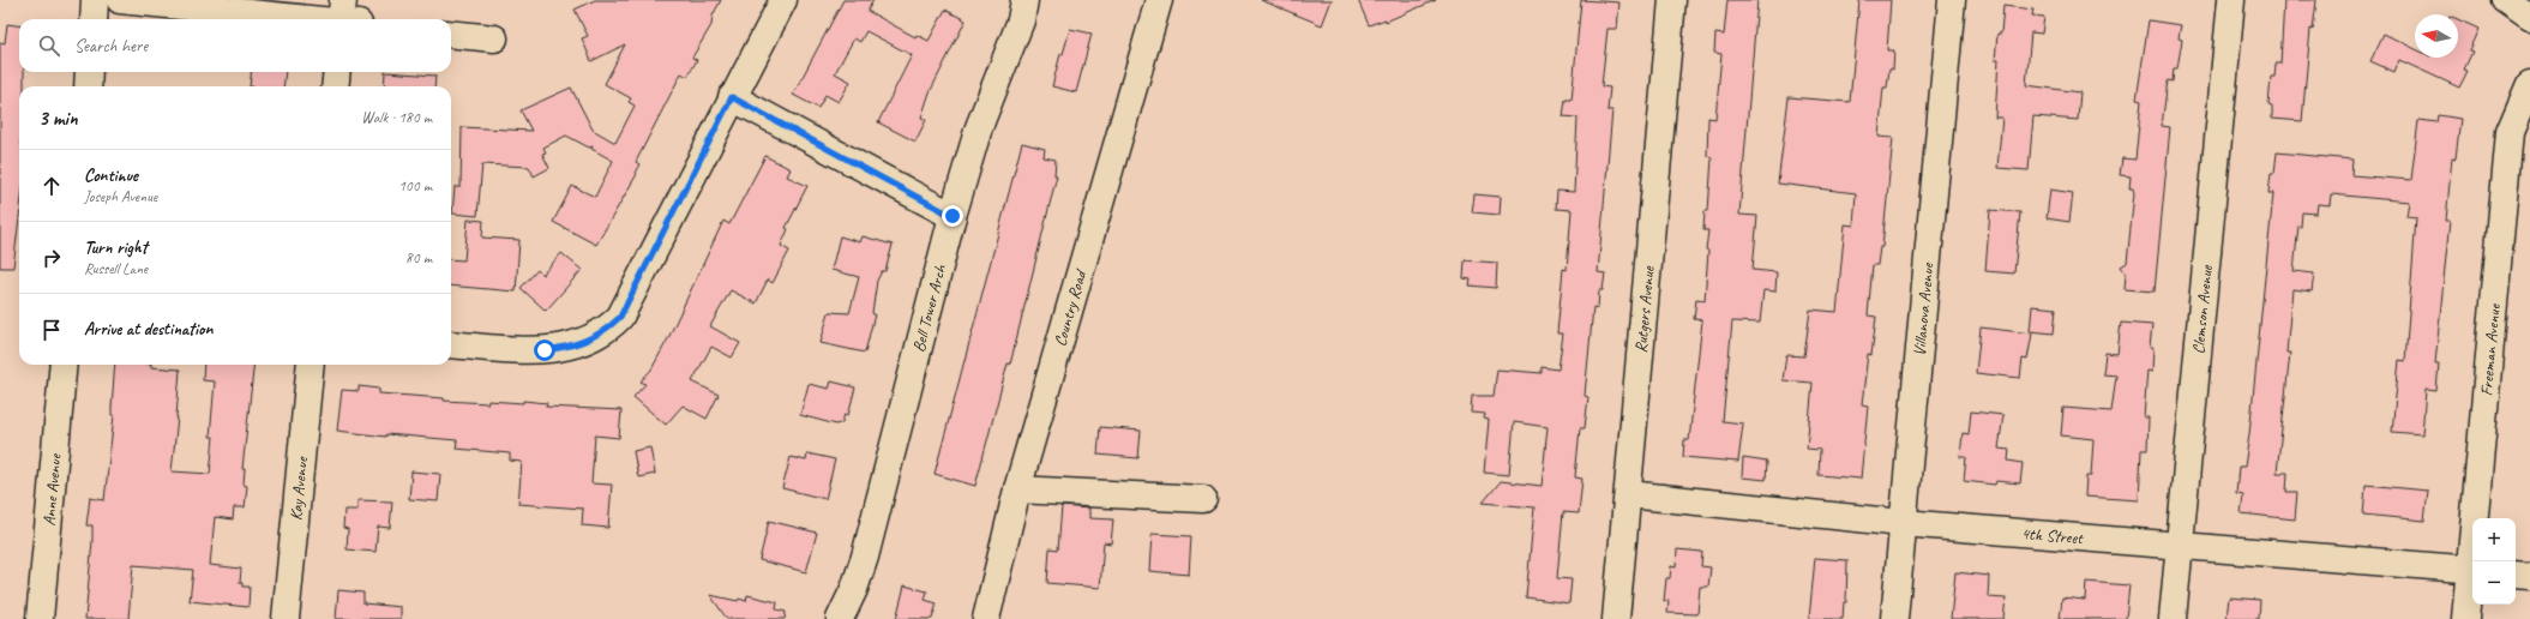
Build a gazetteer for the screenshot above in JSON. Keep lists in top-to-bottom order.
{
  "streets": {
    "street": [
      "Bell Tower Arch",
      "Country Road",
      "Rutgers Avenue",
      "Villanova Avenue",
      "Clemson Avenue",
      "Freeman Avenue",
      "Anne Avenue",
      "Kay Avenue",
      "4th Street"
    ]
  },
  "crossings": [
    ["Rutgers Avenue", "4th Street"],
    ["Villanova Avenue", "4th Street"],
    ["Clemson Avenue", "4th Street"]
  ],
  "north": "left",
  "page": {
    "search": "Search here",
    "heading": ["3 min", "Walk · 180 m"],
    "list": [
      ["Continue", "Joseph Avenue", "100 m"],
      ["Turn right", "Russell Lane", "80 m"],
      "Arrive at destination"
    ],
    "map_buttons": ["+", "−"]
  }
}
